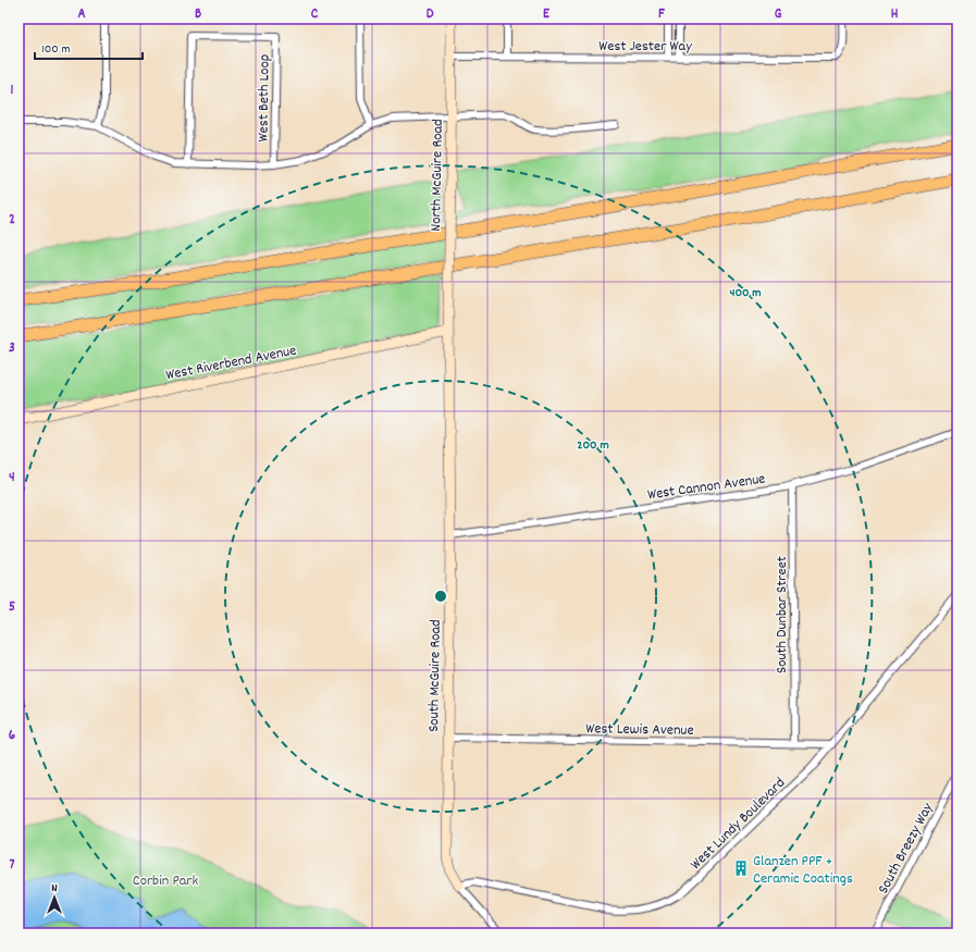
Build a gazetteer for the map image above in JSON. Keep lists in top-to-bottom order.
{
  "streets": {
    "street": [
      "West Jester Way",
      "West Beth Loop",
      "North McGuire Road",
      "West Riverbend Avenue",
      "West Cannon Avenue",
      "South Dunbar Street",
      "South McGuire Road",
      "West Lewis Avenue",
      "West Lundy Boulevard",
      "South Breezy Way"
    ]
  },
  "crossings": [
    ["West Jester Way", "North McGuire Road"],
    ["North McGuire Road", "West Riverbend Avenue"],
    ["North McGuire Road", "South McGuire Road"],
    ["West Riverbend Avenue", "South McGuire Road"],
    ["West Cannon Avenue", "South Dunbar Street"],
    ["West Cannon Avenue", "South McGuire Road"],
    ["South Dunbar Street", "West Lewis Avenue"],
    ["South McGuire Road", "West Lewis Avenue"],
    ["South McGuire Road", "West Lundy Boulevard"],
    ["West Lewis Avenue", "West Lundy Boulevard"]
  ],
  "parks": ["Corbin Park"],
  "places": {
    "building": ["Glanzen PPF + Ceramic Coatings"]
  },
  "scale_bar": "100 m",
  "north": "top",
  "grid": {
    "columns": [
      "A",
      "B",
      "C",
      "D",
      "E",
      "F",
      "G",
      "H"
    ],
    "rows": [
      "1",
      "2",
      "3",
      "4",
      "5",
      "6",
      "7"
    ]
  },
  "rings": ["400 m", "200 m"]
}
